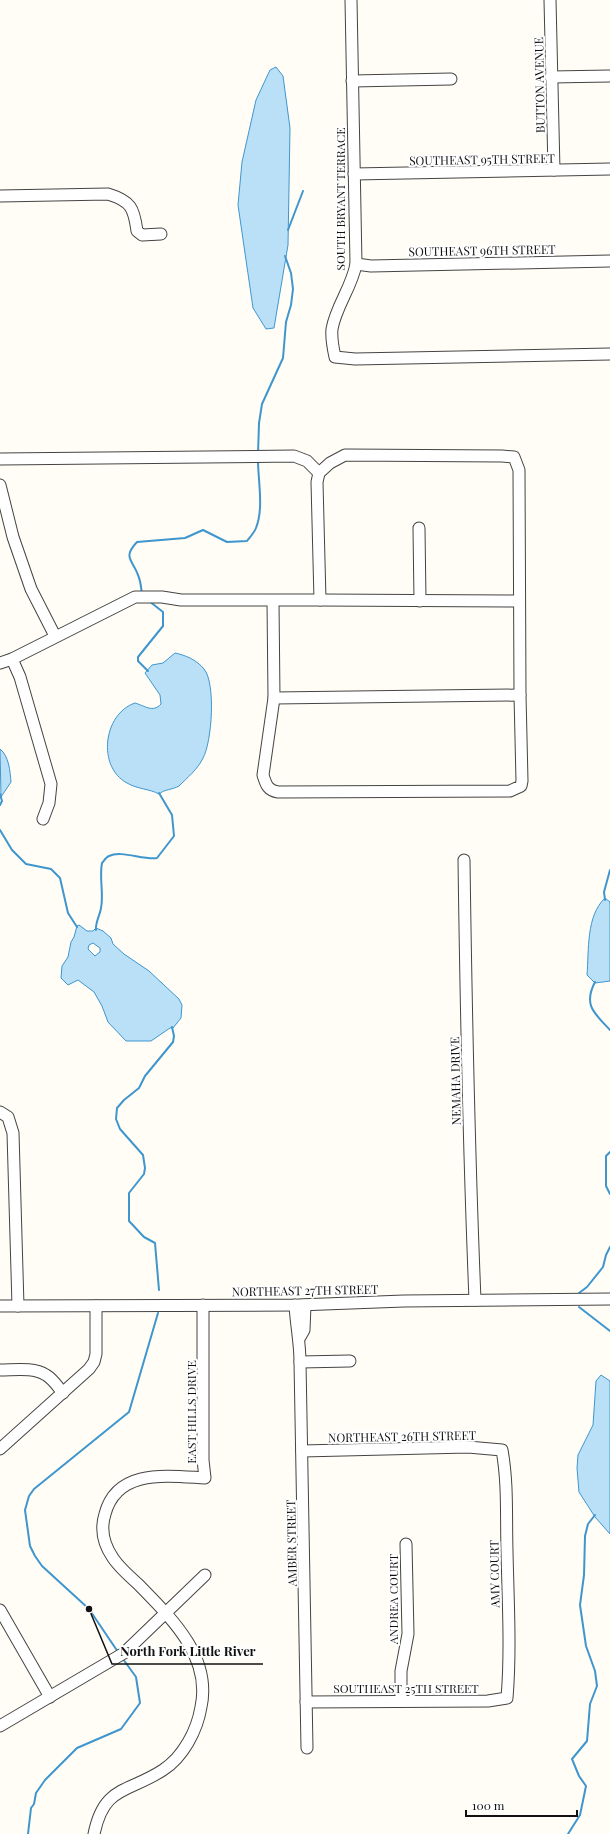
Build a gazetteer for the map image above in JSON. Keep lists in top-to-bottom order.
{
  "streets": {
    "street": [
      "BUTTON AVENUE",
      "SOUTHEAST 95TH STREET",
      "SOUTH BRYANT TERRACE",
      "SOUTHEAST 96TH STREET",
      "NEMAHA DRIVE",
      "NORTHEAST 27TH STREET",
      "EAST HILLS DRIVE",
      "NORTHEAST 26TH STREET",
      "AMBER STREET",
      "AMY COURT",
      "ANDREA COURT",
      "SOUTHEAST 25TH STREET"
    ]
  },
  "crossings": [
    ["BUTTON AVENUE", "SOUTHEAST 95TH STREET"],
    ["SOUTHEAST 95TH STREET", "SOUTH BRYANT TERRACE"],
    ["SOUTH BRYANT TERRACE", "SOUTHEAST 96TH STREET"],
    ["NEMAHA DRIVE", "NORTHEAST 27TH STREET"],
    ["NORTHEAST 27TH STREET", "EAST HILLS DRIVE"],
    ["NORTHEAST 27TH STREET", "AMBER STREET"],
    ["NORTHEAST 26TH STREET", "AMBER STREET"],
    ["NORTHEAST 26TH STREET", "AMY COURT"],
    ["AMBER STREET", "SOUTHEAST 25TH STREET"],
    ["AMY COURT", "SOUTHEAST 25TH STREET"],
    ["ANDREA COURT", "SOUTHEAST 25TH STREET"]
  ],
  "places": ["North Fork Little River"],
  "scale_bar": "100 m"
}
